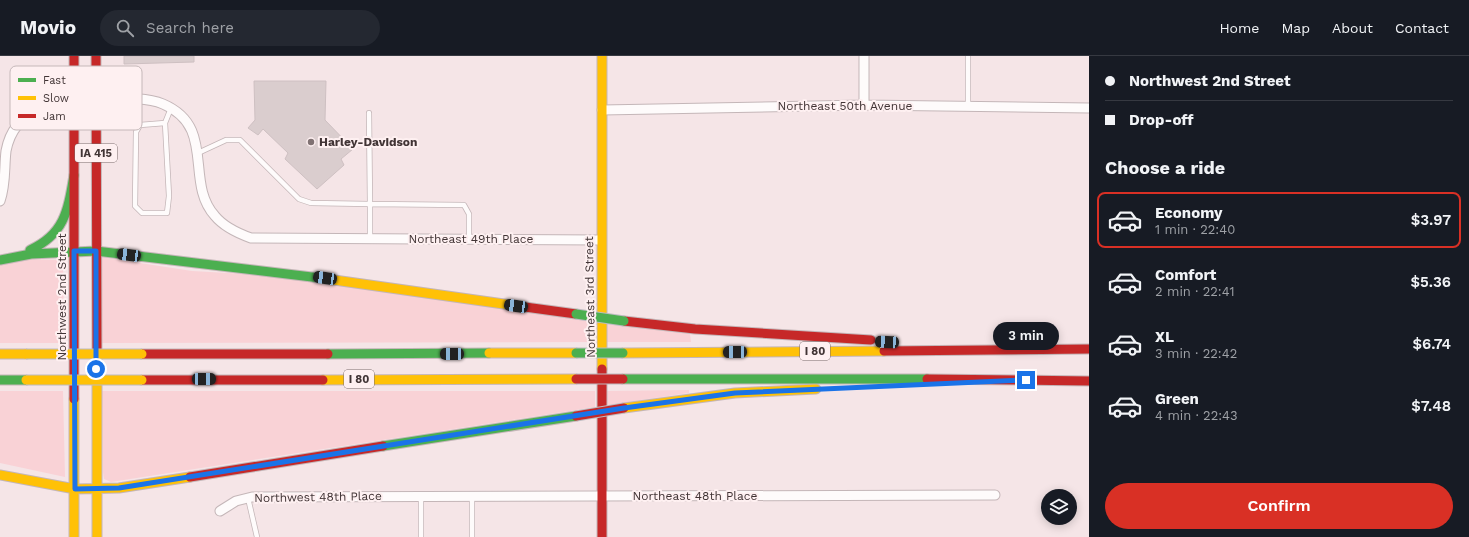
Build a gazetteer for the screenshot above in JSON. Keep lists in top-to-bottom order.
{
  "streets": {
    "main road": [
      "IA 415",
      "Northwest 2nd Street",
      "Northeast 3rd Street",
      "I 80"
    ],
    "street": [
      "Northeast 50th Avenue",
      "Northeast 49th Place",
      "Northeast 48th Place",
      "Northwest 48th Place"
    ]
  },
  "crossings": [
    ["Northeast 50th Avenue", "Northeast 3rd Street"],
    ["Northeast 49th Place", "Northeast 3rd Street"],
    ["Northeast 3rd Street", "Northeast 48th Place"],
    ["Northeast 48th Place", "Northwest 48th Place"]
  ],
  "places": ["Harley-Davidson"],
  "legend": ["Fast", "Slow", "Jam"],
  "page": {
    "header": "Movio",
    "search": "Search here",
    "nav": [
      "Home",
      "Map",
      "About",
      "Contact"
    ],
    "banner": ["Northwest 2nd Street", "Drop-off"],
    "heading": "Choose a ride",
    "list": [
      {
        "name": "Economy",
        "note": "1 min · 22:40",
        "value": "$3.97"
      },
      {
        "name": "Comfort",
        "note": "2 min · 22:41",
        "value": "$5.36"
      },
      {
        "name": "XL",
        "note": "3 min · 22:42",
        "value": "$6.74"
      },
      {
        "name": "Green",
        "note": "4 min · 22:43",
        "value": "$7.48"
      }
    ],
    "bubble": "3 min",
    "buttons": "Confirm"
  }
}
